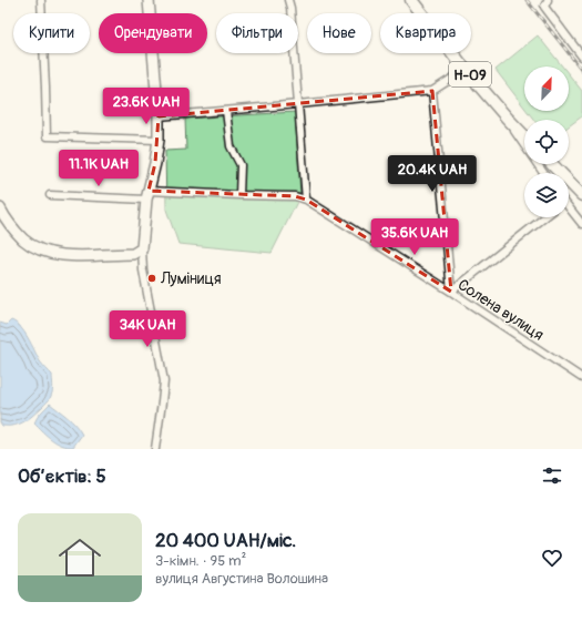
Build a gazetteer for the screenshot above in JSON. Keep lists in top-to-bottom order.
{
  "streets": {
    "main road": ["Н-09"],
    "street": ["Солена вулиця"]
  },
  "places": ["Луміниця"],
  "north": "top right",
  "page": {
    "chip": [
      "Купити",
      "Орендувати",
      "Фільтри",
      "Нове",
      "Квартира"
    ],
    "price": [
      "23.6K UAH",
      "11.1K UAH",
      "20.4K UAH",
      "35.6K UAH",
      "34K UAH"
    ],
    "heading": "Об’єктів: 5",
    "list": [
      {
        "name": "20 400 UAH/міс.",
        "note": "3-кімн. · 95 m² · вулиця Августина Волошина"
      }
    ]
  }
}
